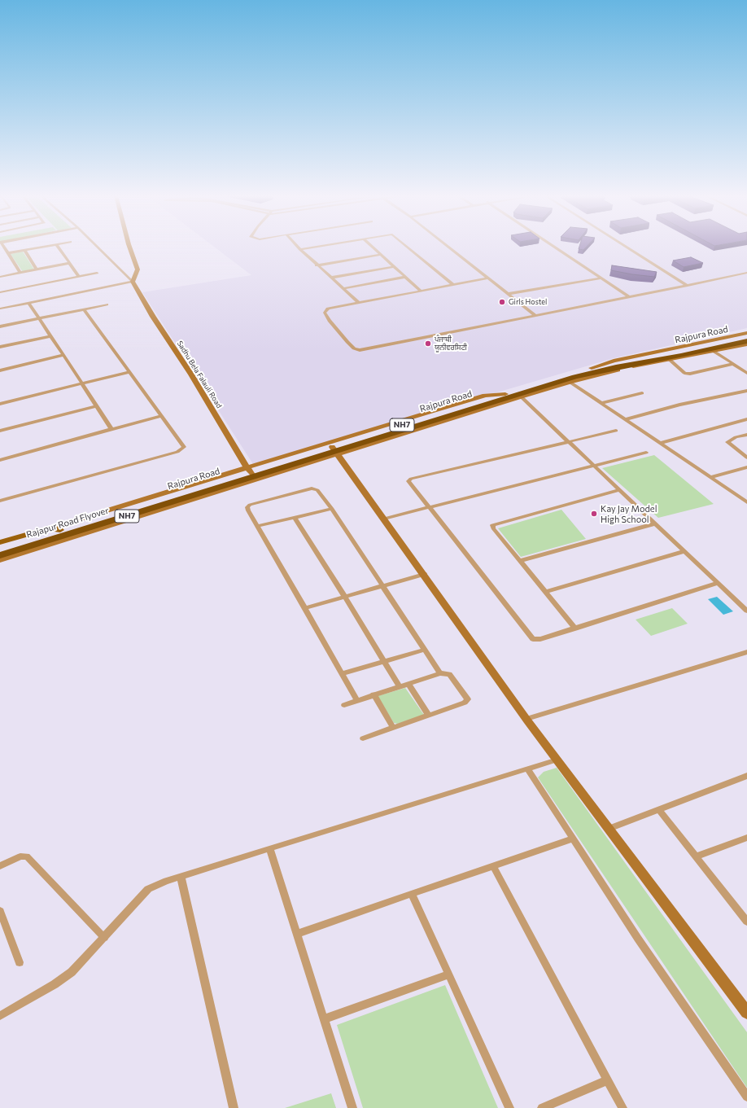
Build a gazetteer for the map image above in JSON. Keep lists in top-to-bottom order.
{
  "streets": {
    "highway": ["Rajpura Road", "NH7", "Rajapur Road Flyover"],
    "street": ["Sadhu Bela Falauli Road"]
  },
  "crossings": [
    ["Rajpura Road", "Sadhu Bela Falauli Road"],
    ["Rajpura Road", "Rajapur Road Flyover"],
    ["Sadhu Bela Falauli Road", "Rajapur Road Flyover"]
  ],
  "places": ["Girls Hostel", "ਪੰਜਾਬੀ ਯੂਨੀਵਰਸਿਟੀ", "Kay Jay Model High School"]
}
